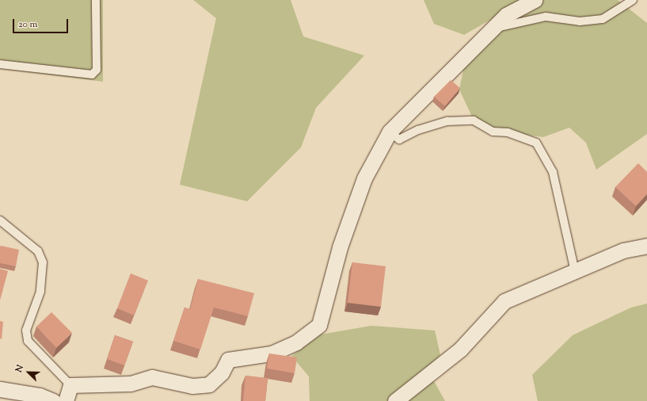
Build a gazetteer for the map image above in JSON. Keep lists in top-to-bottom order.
{
  "scale_bar": "20 m",
  "north": "top left"
}
